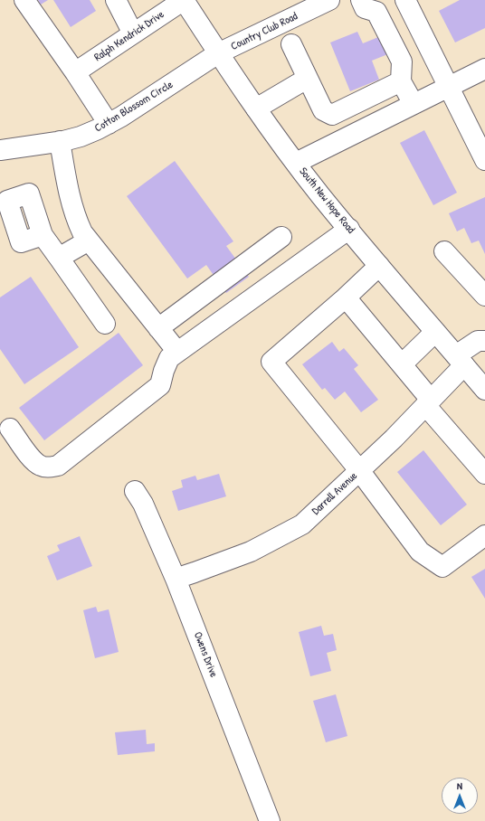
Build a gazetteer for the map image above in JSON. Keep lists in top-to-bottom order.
{
  "streets": {
    "street": [
      "Country Club Road",
      "Ralph Kendrick Drive",
      "Cotton Blossom Circle",
      "South New Hope Road",
      "Darrell Avenue",
      "Owens Drive"
    ]
  },
  "crossings": [
    ["Country Club Road", "Cotton Blossom Circle"],
    ["Country Club Road", "South New Hope Road"],
    ["Ralph Kendrick Drive", "South New Hope Road"],
    ["Cotton Blossom Circle", "South New Hope Road"],
    ["South New Hope Road", "Darrell Avenue"],
    ["Darrell Avenue", "Owens Drive"]
  ],
  "north": "top"
}
